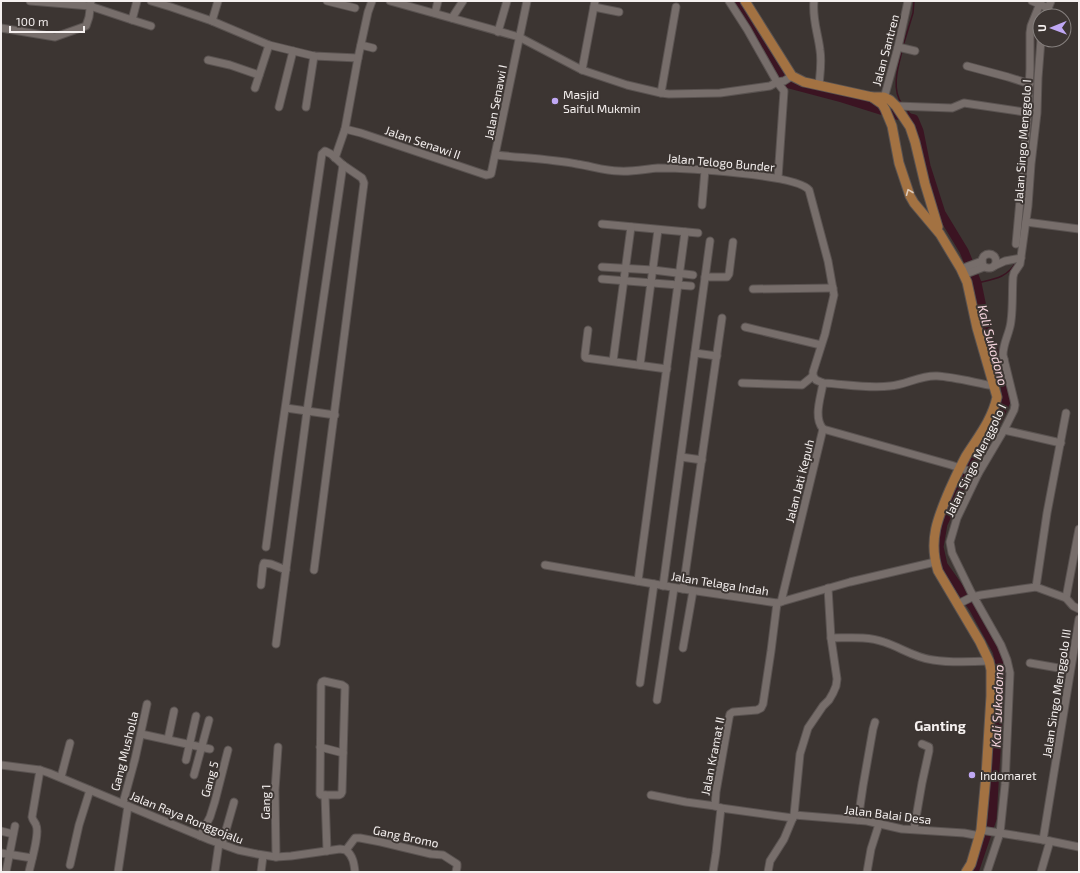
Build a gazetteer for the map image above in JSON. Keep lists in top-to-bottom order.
{
  "streets": {
    "street": [
      "Jalan Santren",
      "Jalan Senawi I",
      "Jalan Singo Menggolo I",
      "Jalan Senawi II",
      "Jalan Telogo Bunder",
      "Jalan Jati Kepuh",
      "Jalan Telaga Indah",
      "Jalan Singo Menggolo III",
      "Gang Musholla",
      "Jalan Kramat II",
      "Gang 5",
      "Gang 1",
      "Jalan Balai Desa",
      "Jalan Raya Ronggojalu",
      "Gang Bromo"
    ]
  },
  "crossings": [
    ["Jalan Senawi I", "Jalan Senawi II"],
    ["Jalan Senawi I", "Jalan Telogo Bunder"],
    ["Jalan Singo Menggolo I", "Jalan Jati Kepuh"],
    ["Jalan Singo Menggolo I", "Jalan Balai Desa"],
    ["Jalan Jati Kepuh", "Jalan Telaga Indah"],
    ["Jalan Jati Kepuh", "Jalan Kramat II"],
    ["Jalan Singo Menggolo III", "Jalan Balai Desa"],
    ["Gang Musholla", "Jalan Raya Ronggojalu"],
    ["Jalan Kramat II", "Jalan Balai Desa"],
    ["Gang 5", "Jalan Raya Ronggojalu"],
    ["Gang 1", "Jalan Raya Ronggojalu"],
    ["Jalan Raya Ronggojalu", "Gang Bromo"]
  ],
  "districts": ["Ganting"],
  "water": ["Kali Sukodono"],
  "places": ["Masjid Saiful Mukmin", "Indomaret"],
  "scale_bar": "100 m",
  "north": "left"
}
